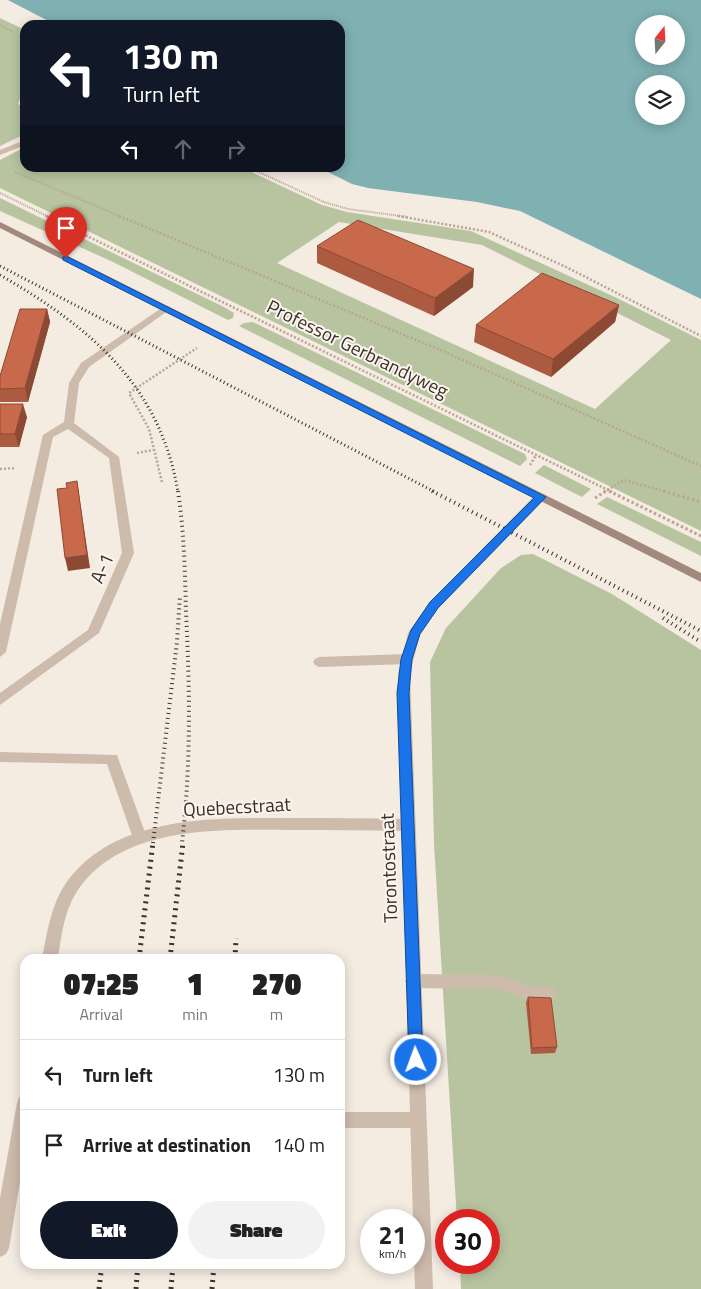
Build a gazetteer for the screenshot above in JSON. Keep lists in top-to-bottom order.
{
  "streets": {
    "street": ["A-1", "Quebecstraat", "Torontostraat"],
    "path": ["Professor Gerbrandyweg"]
  },
  "crossings": [
    ["Quebecstraat", "Torontostraat"]
  ],
  "north": "top",
  "page": {
    "turn": ["130 m", "Turn left"],
    "eta": [
      "07:25",
      "Arrival",
      "1",
      "min",
      "270",
      "m"
    ],
    "list": [
      {
        "name": "Turn left",
        "value": "130 m"
      },
      {
        "name": "Arrive at destination",
        "value": "140 m"
      }
    ],
    "buttons": ["Exit", "Share"],
    "speed": "21 km/h",
    "limit": "30"
  }
}
